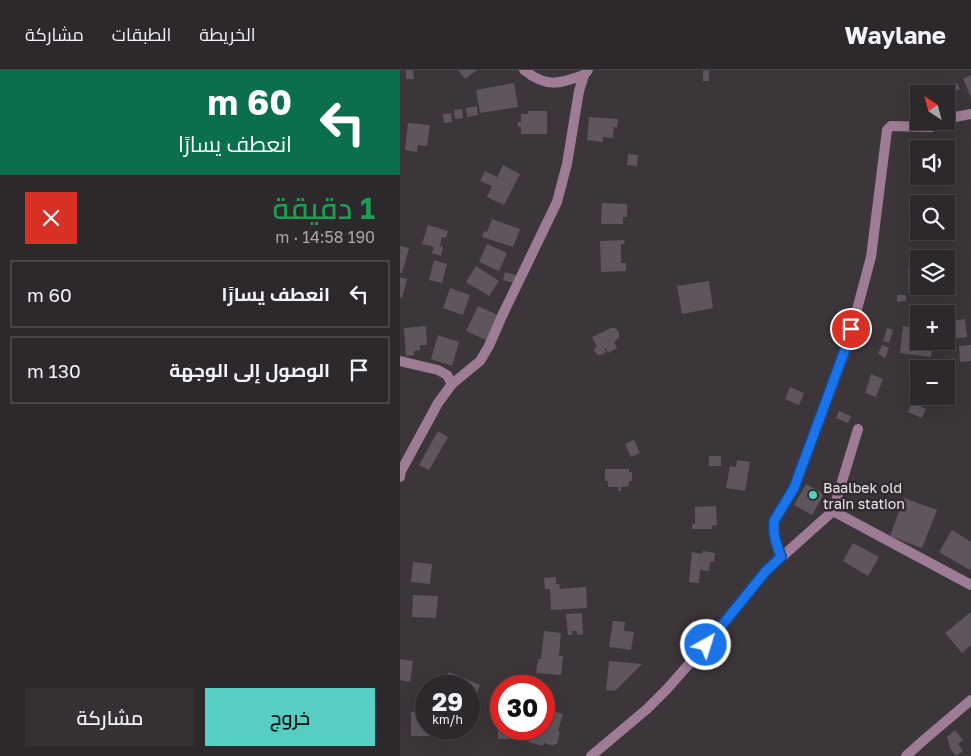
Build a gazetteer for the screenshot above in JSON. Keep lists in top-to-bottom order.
{
  "places": ["Baalbek old train station"],
  "north": "top left",
  "page": {
    "header": "Waylane",
    "nav": ["الخريطة", "الطبقات", "مشاركة"],
    "turn": ["60 m", "انعطف يسارًا"],
    "map_buttons": ["+", "−"],
    "heading": ["1 دقيقة", "190 m · 14:58"],
    "list": [
      {
        "name": "انعطف يسارًا",
        "value": "60 m"
      },
      {
        "name": "الوصول إلى الوجهة",
        "value": "130 m"
      }
    ],
    "speed": "29 km/h",
    "limit": "30",
    "buttons": ["خروج", "مشاركة"]
  }
}
